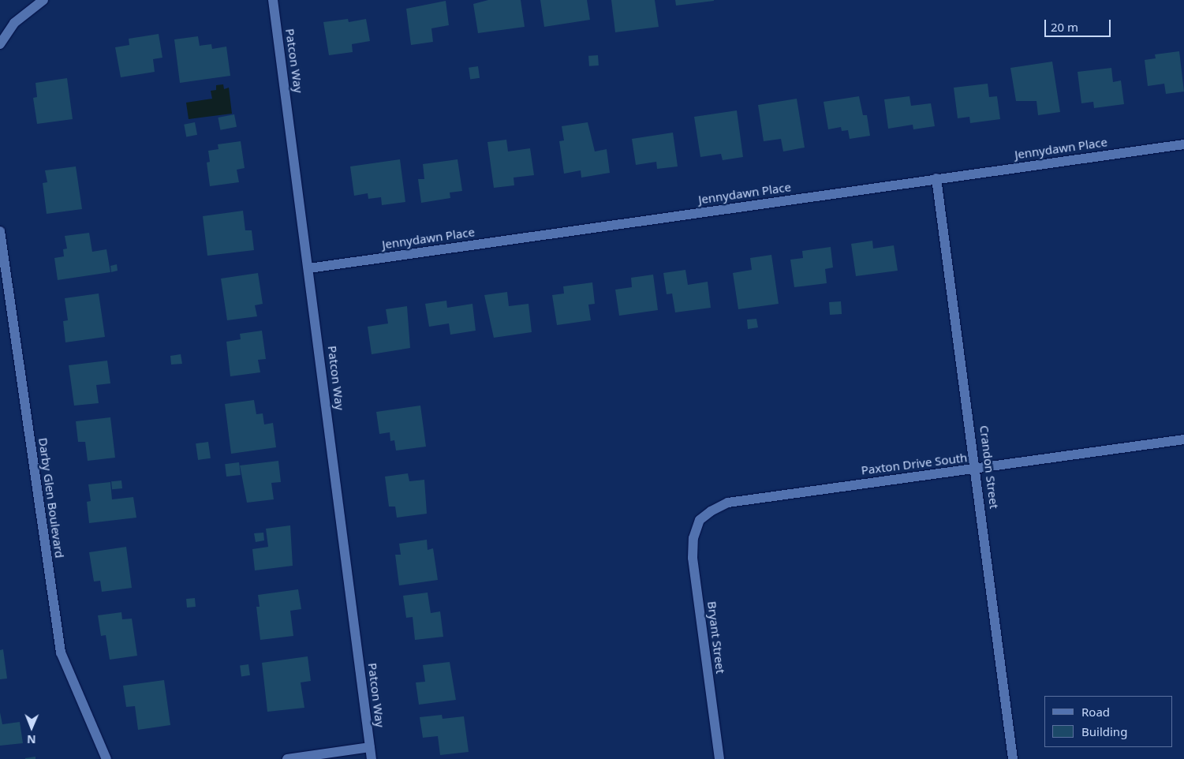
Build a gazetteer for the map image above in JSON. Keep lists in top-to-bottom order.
{
  "streets": {
    "street": [
      "Patcon Way",
      "Jennydawn Place",
      "Paxton Drive South",
      "Crandon Street",
      "Darby Glen Boulevard",
      "Bryant Street"
    ]
  },
  "crossings": [
    ["Patcon Way", "Jennydawn Place"],
    ["Jennydawn Place", "Crandon Street"],
    ["Paxton Drive South", "Crandon Street"],
    ["Paxton Drive South", "Bryant Street"]
  ],
  "legend": ["Road", "Building"],
  "scale_bar": "20 m",
  "north": "bottom"
}
